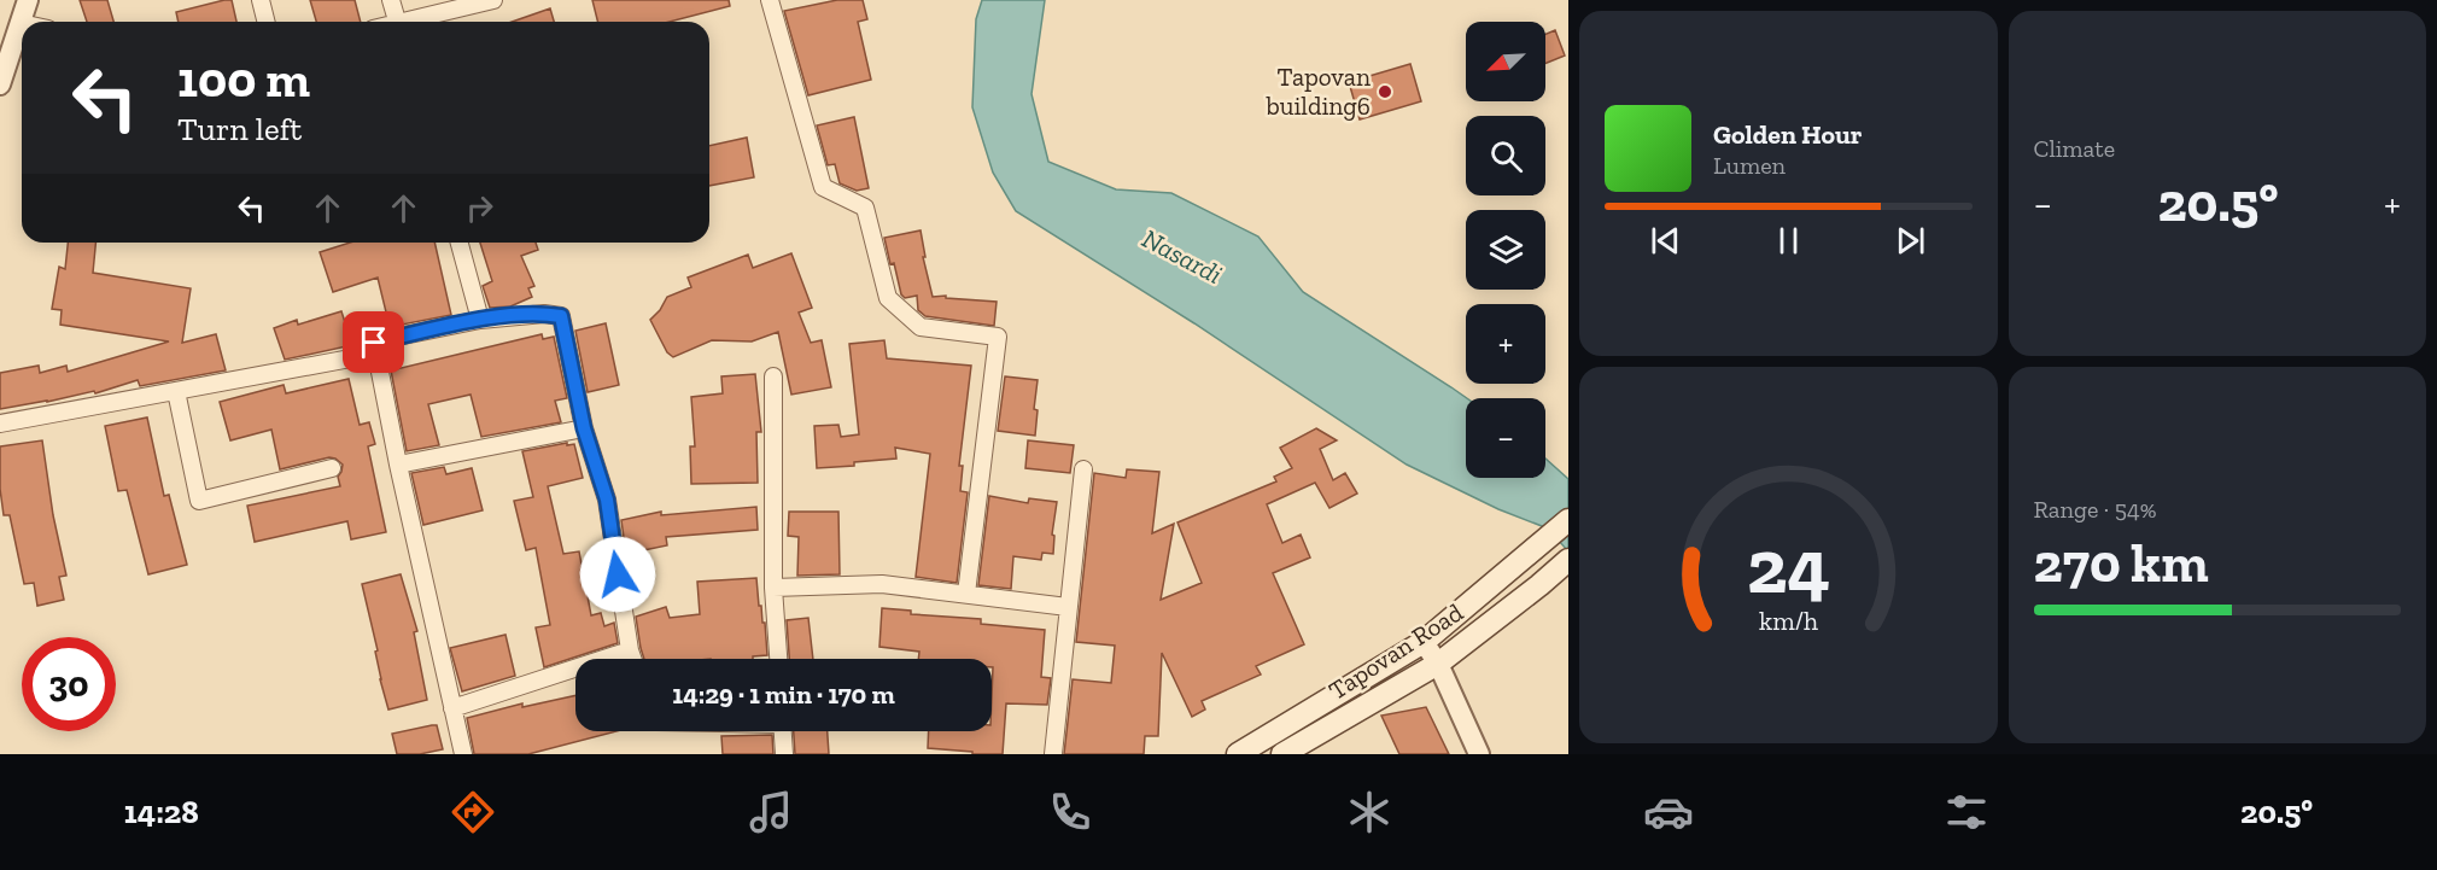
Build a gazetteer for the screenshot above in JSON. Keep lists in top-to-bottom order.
{
  "streets": {
    "main road": ["Tapovan Road"]
  },
  "water": ["Nasardi"],
  "places": ["Tapovan building6"],
  "north": "bottom left",
  "page": {
    "tile": [
      "Climate",
      ["Range · 54%", "270 km"]
    ],
    "map_buttons": ["+", "−"],
    "turn": ["100 m", "Turn left"],
    "song": ["Golden Hour", "Lumen"],
    "heat": ["−", "20.5°", "+"],
    "limit": "30",
    "trip": "14:29 · 1 min · 170 m",
    "tabs": ["14:28", "20.5°"],
    "gauge": ["24", "km/h"]
  }
}
